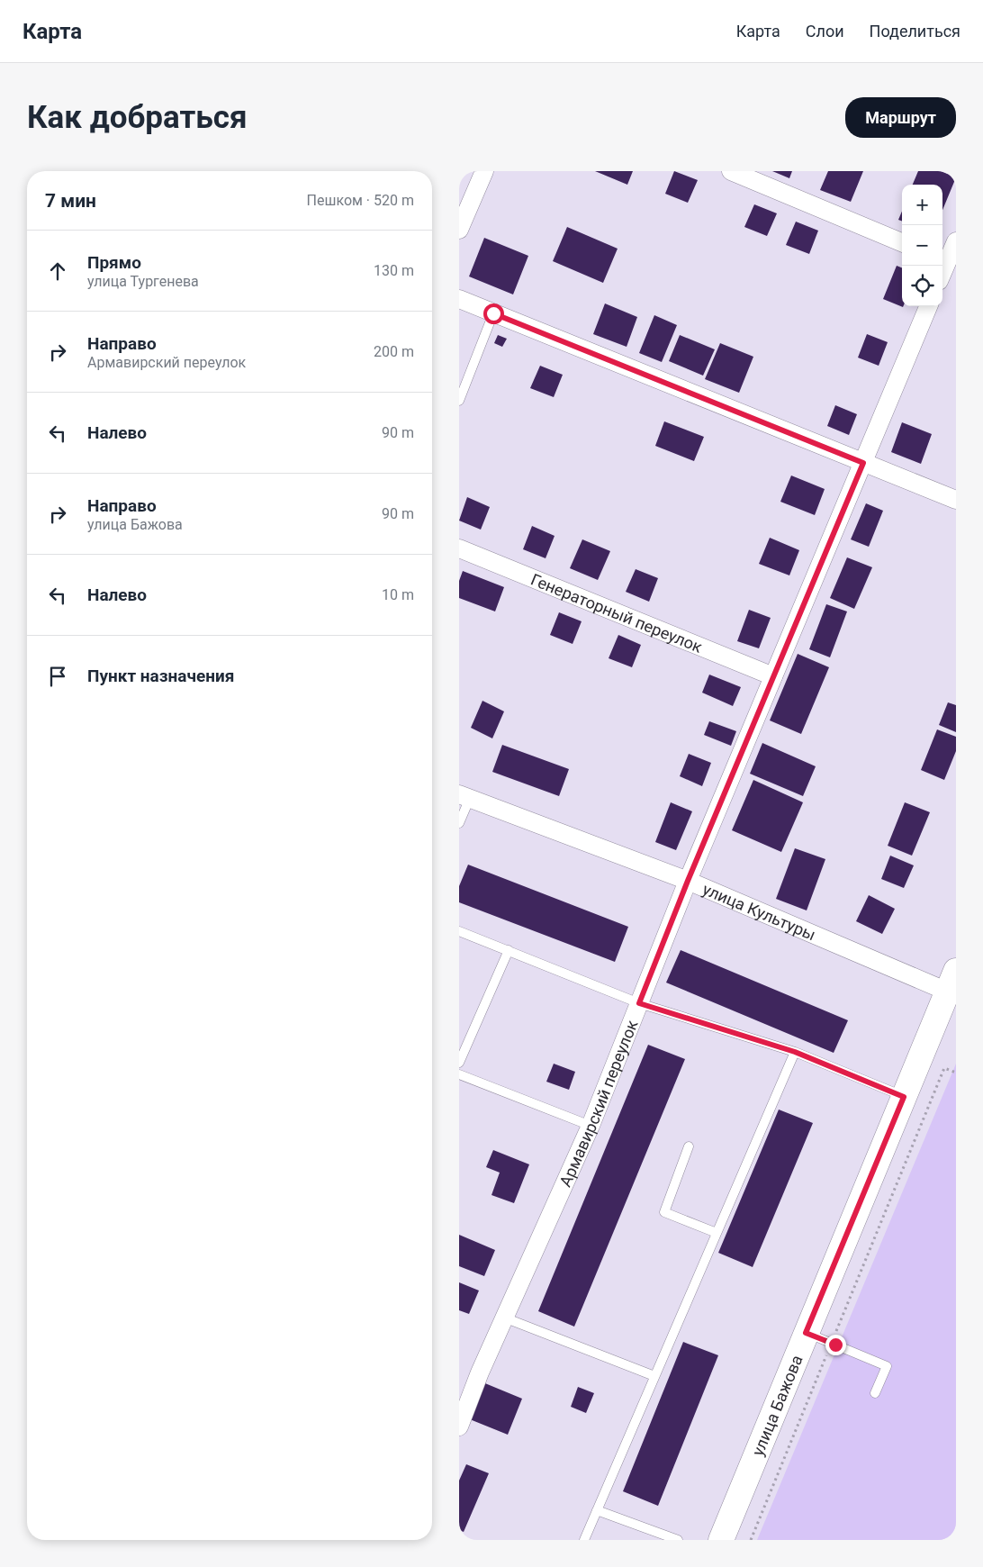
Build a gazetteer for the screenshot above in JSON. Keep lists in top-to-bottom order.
{
  "streets": {
    "street": [
      "Генераторный переулок",
      "улица Культуры",
      "Армавирский переулок",
      "улица Бажова"
    ]
  },
  "crossings": [
    ["Генераторный переулок", "Армавирский переулок"],
    ["улица Культуры", "Армавирский переулок"],
    ["улица Культуры", "улица Бажова"]
  ],
  "page": {
    "header": "Карта",
    "nav": ["Карта", "Слои", "Поделиться"],
    "buttons": "Маршрут",
    "title": "Как добраться",
    "heading": ["7 мин", "Пешком · 520 m"],
    "map_buttons": ["+", "−"],
    "list": [
      ["Прямо", "улица Тургенева", "130 m"],
      ["Направо", "Армавирский переулок", "200 m"],
      ["Налево", "90 m"],
      ["Направо", "улица Бажова", "90 m"],
      ["Налево", "10 m"],
      "Пункт назначения"
    ]
  }
}
